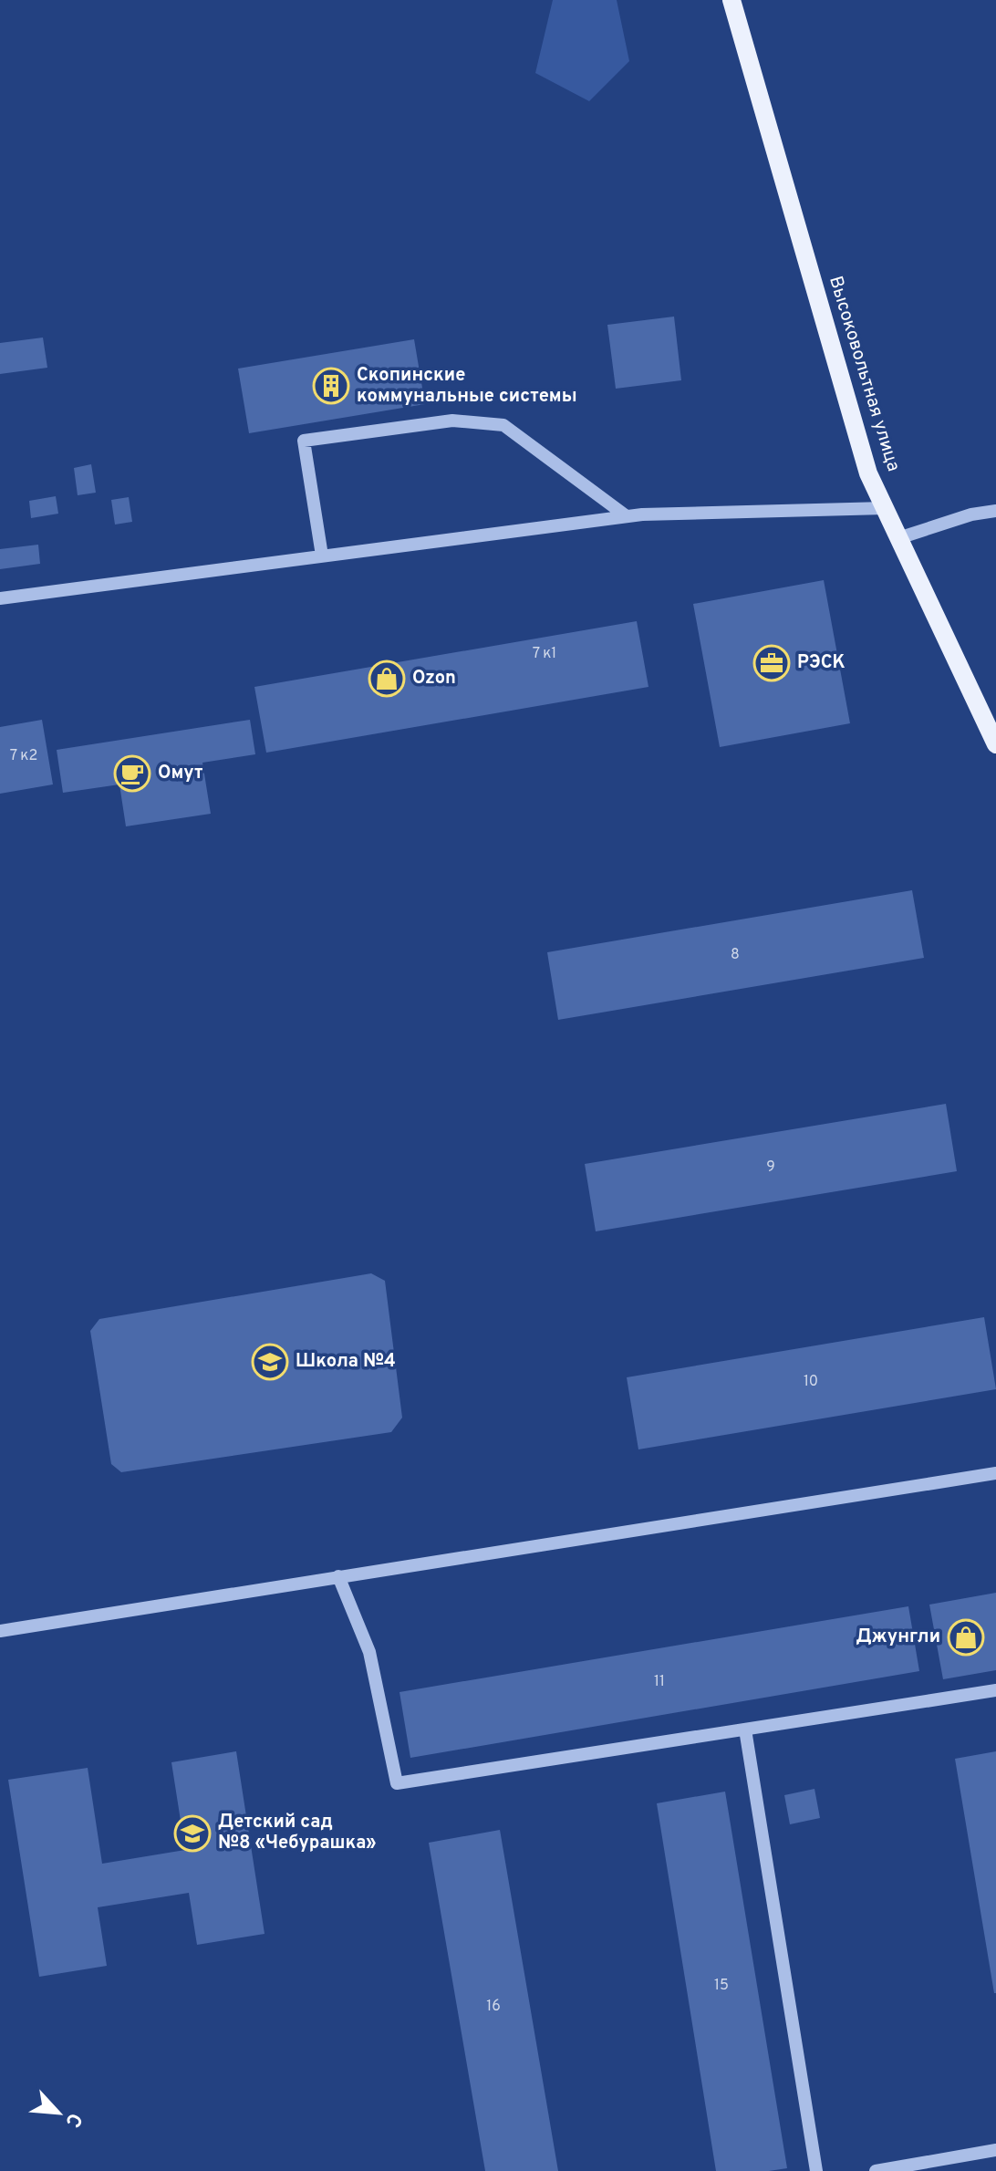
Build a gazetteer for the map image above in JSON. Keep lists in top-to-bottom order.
{
  "streets": {
    "main road": ["Высоковольтная улица"]
  },
  "places": {
    "building": ["Скопинские коммунальные системы"],
    "office": ["РЭСК"],
    "shop": ["Ozon", "Джунгли"],
    "cafe": ["Омут"],
    "school or university": ["Школа №4", "Детский сад №8 «Чебурашка»"]
  },
  "house_numbers": [
    "7 к1",
    "7 к2",
    "8",
    "9",
    "10",
    "11",
    "15",
    "16"
  ],
  "north": "bottom right"
}
